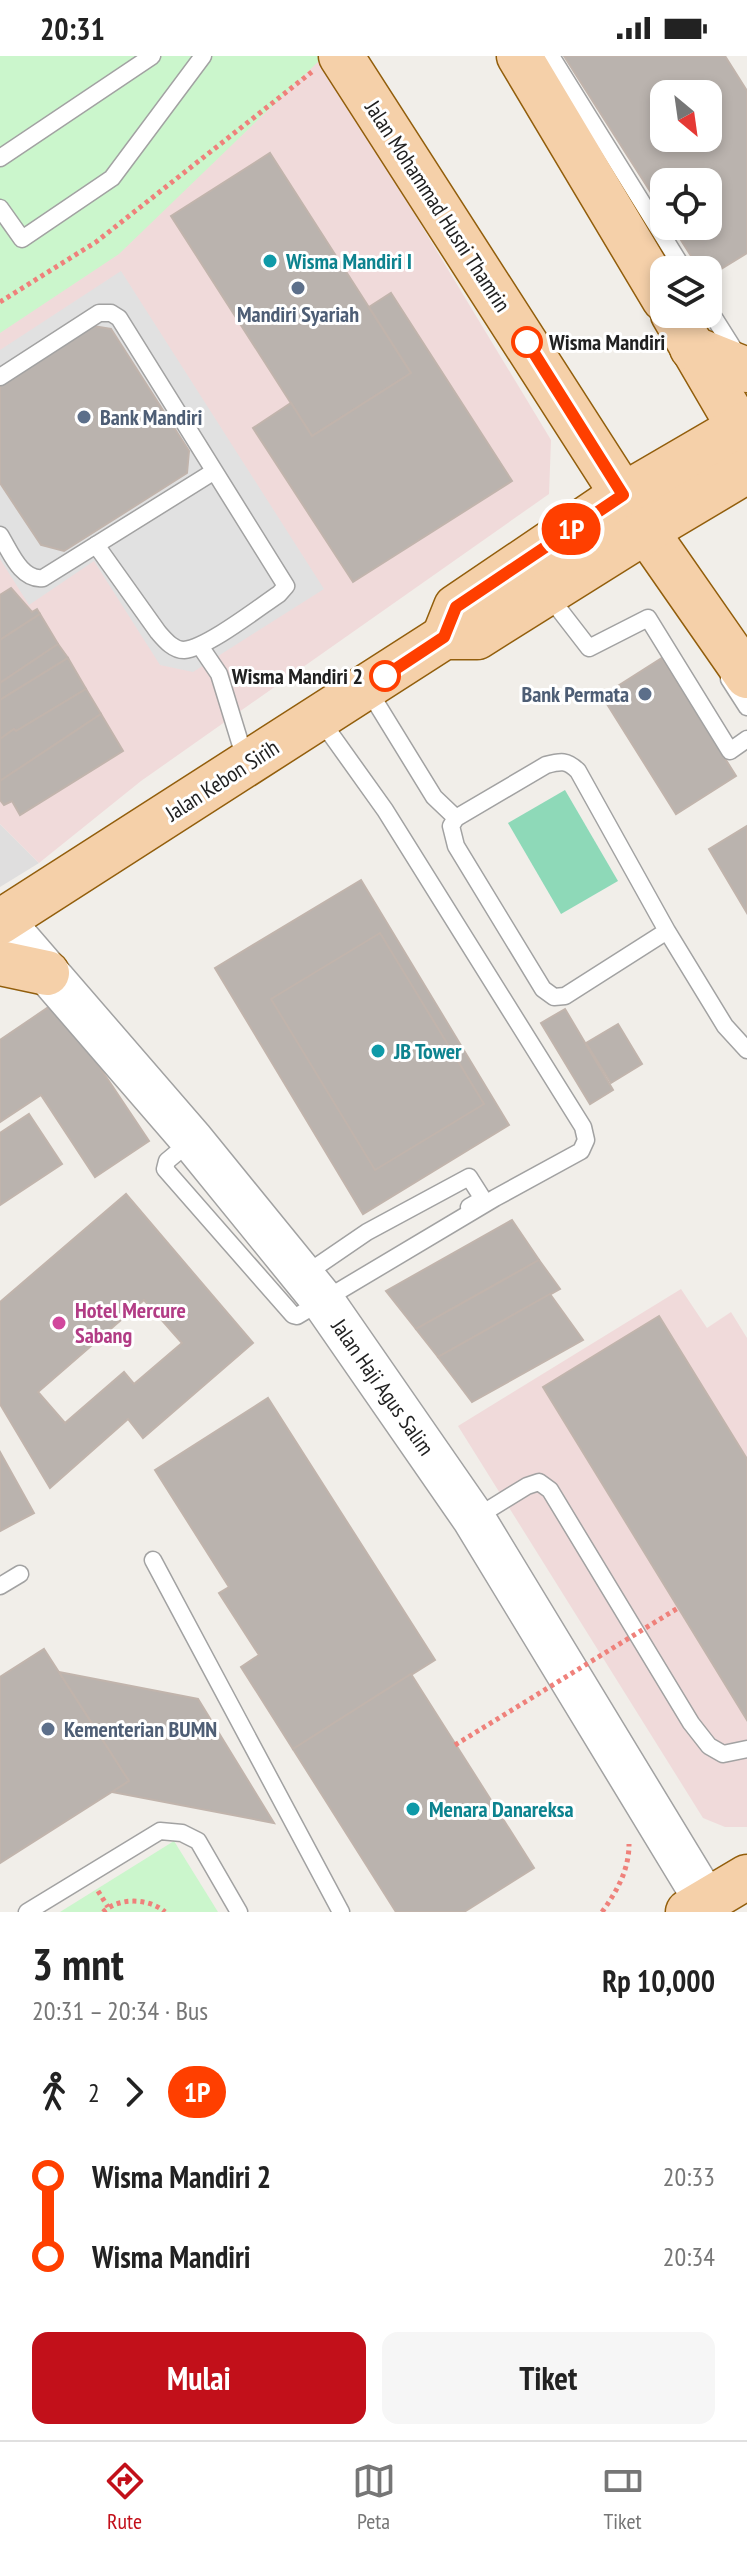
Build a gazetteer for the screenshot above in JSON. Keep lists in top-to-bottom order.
{
  "streets": {
    "main road": ["Jalan Mohammad Husni Thamrin", "Jalan Kebon Sirih"],
    "street": ["Jalan Haji Agus Salim"]
  },
  "crossings": [
    ["Jalan Mohammad Husni Thamrin", "Jalan Kebon Sirih"]
  ],
  "places": [
    "Wisma Mandiri I",
    "Mandiri Syariah",
    "Wisma Mandiri",
    "Bank Mandiri",
    "Wisma Mandiri 2",
    "Bank Permata",
    "JB Tower",
    "Hotel Mercure Sabang",
    "Kementerian BUMN",
    "Menara Danareksa"
  ],
  "lines": ["bus line 1P"],
  "north": "bottom right",
  "page": {
    "status": "20:31",
    "on_map": "1P",
    "heading": ["3 mnt", "20:31 – 20:34 · Bus", "Rp 10,000"],
    "legs": ["2", "1P"],
    "list": [
      {
        "name": "Wisma Mandiri 2",
        "value": "20:33"
      },
      {
        "name": "Wisma Mandiri",
        "value": "20:34"
      }
    ],
    "buttons": ["Mulai", "Tiket"],
    "tabs": ["Rute", "Peta", "Tiket"]
  }
}
